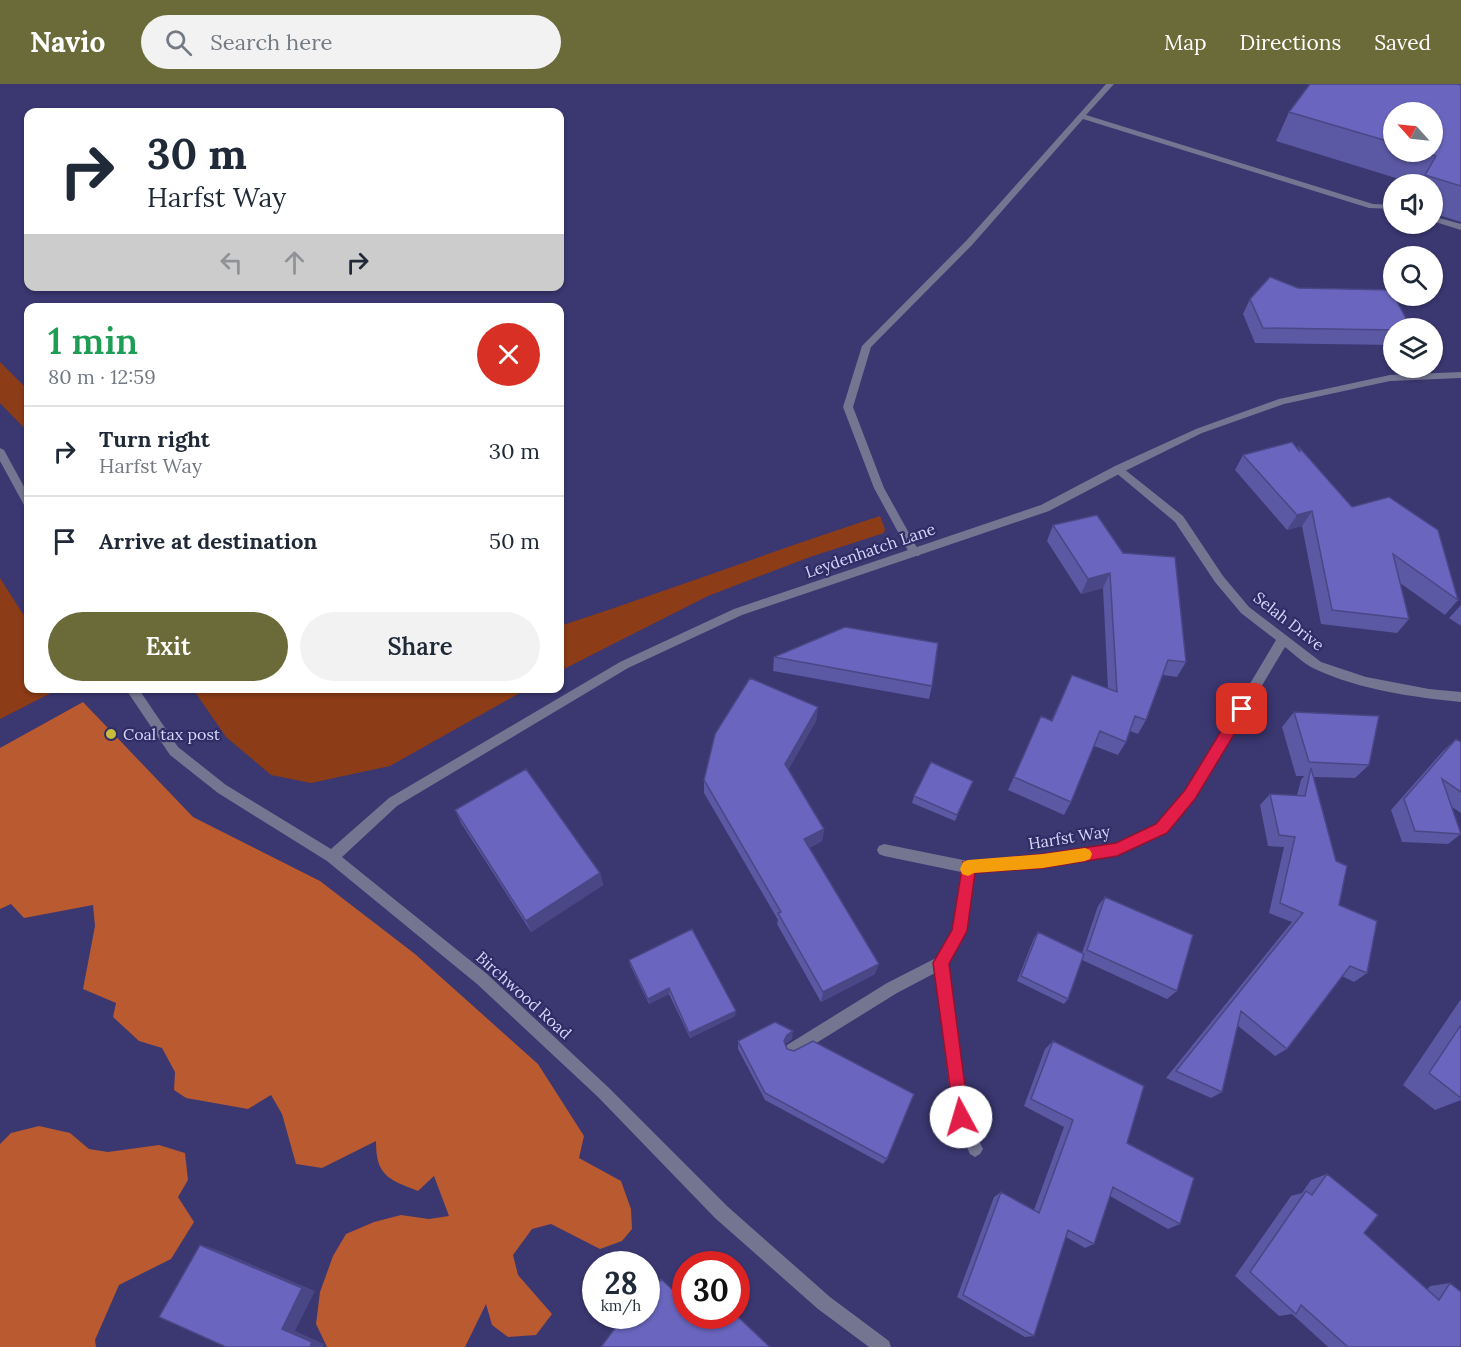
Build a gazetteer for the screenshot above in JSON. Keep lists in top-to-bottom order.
{
  "streets": {
    "street": [
      "Leydenhatch Lane",
      "Selah Drive",
      "Harfst Way",
      "Birchwood Road"
    ]
  },
  "crossings": [
    ["Leydenhatch Lane", "Selah Drive"],
    ["Leydenhatch Lane", "Birchwood Road"],
    ["Selah Drive", "Harfst Way"]
  ],
  "places": ["Coal tax post"],
  "north": "top left",
  "page": {
    "header": "Navio",
    "search": "Search here",
    "nav": ["Map", "Directions", "Saved"],
    "turn": ["30 m", "Harfst Way"],
    "heading": ["1 min", "80 m · 12:59"],
    "list": [
      {
        "name": "Turn right",
        "note": "Harfst Way",
        "value": "30 m"
      },
      {
        "name": "Arrive at destination",
        "value": "50 m"
      }
    ],
    "buttons": ["Exit", "Share"],
    "speed": "28 km/h",
    "limit": "30"
  }
}
